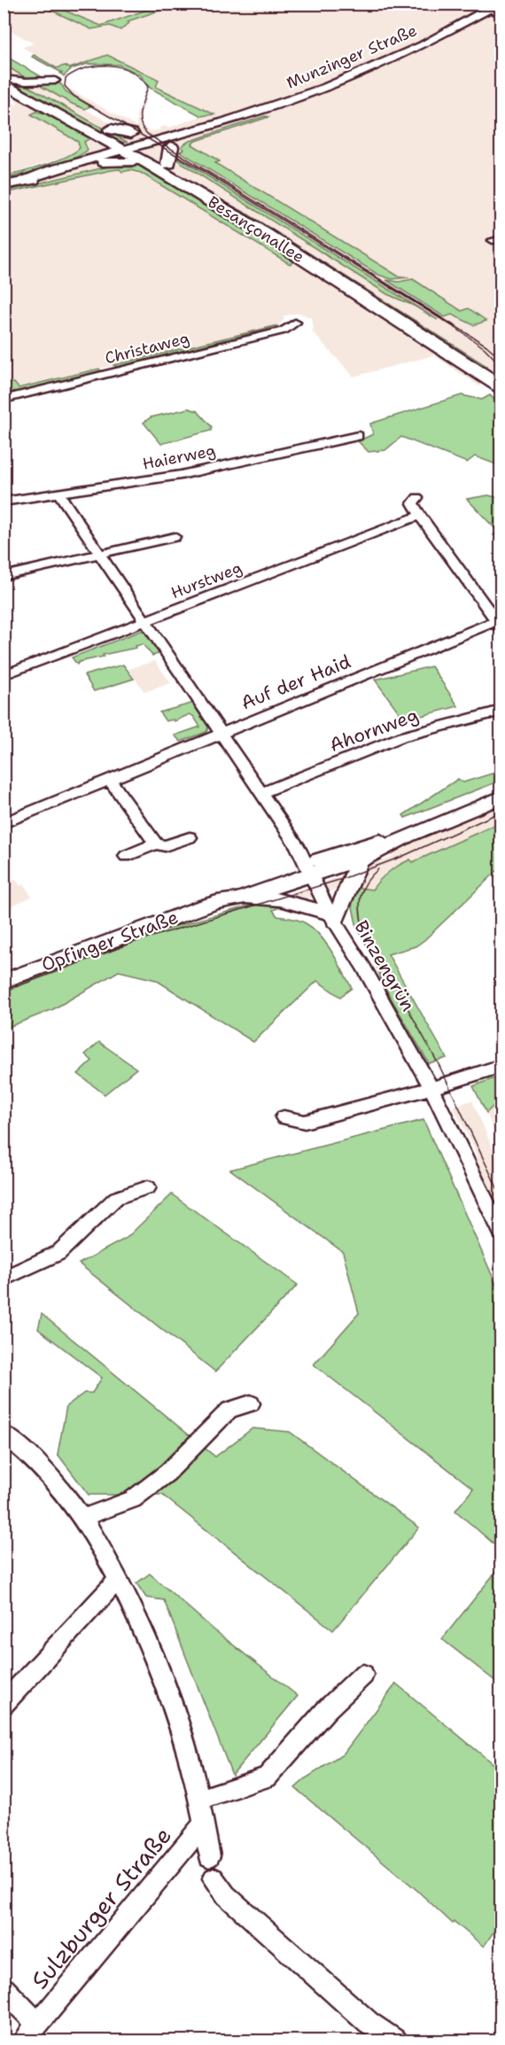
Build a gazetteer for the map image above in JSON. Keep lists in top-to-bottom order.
{
  "streets": {
    "main road": ["Besançonallee"],
    "street": [
      "Munzinger Straße",
      "Christaweg",
      "Haierweg",
      "Hurstweg",
      "Auf der Haid",
      "Ahornweg",
      "Opfinger Straße",
      "Binzengrün",
      "Sulzburger Straße"
    ]
  },
  "crossings": [
    ["Munzinger Straße", "Besançonallee"],
    ["Haierweg", "Binzengrün"],
    ["Hurstweg", "Binzengrün"],
    ["Auf der Haid", "Binzengrün"],
    ["Ahornweg", "Binzengrün"],
    ["Opfinger Straße", "Binzengrün"]
  ]
}
